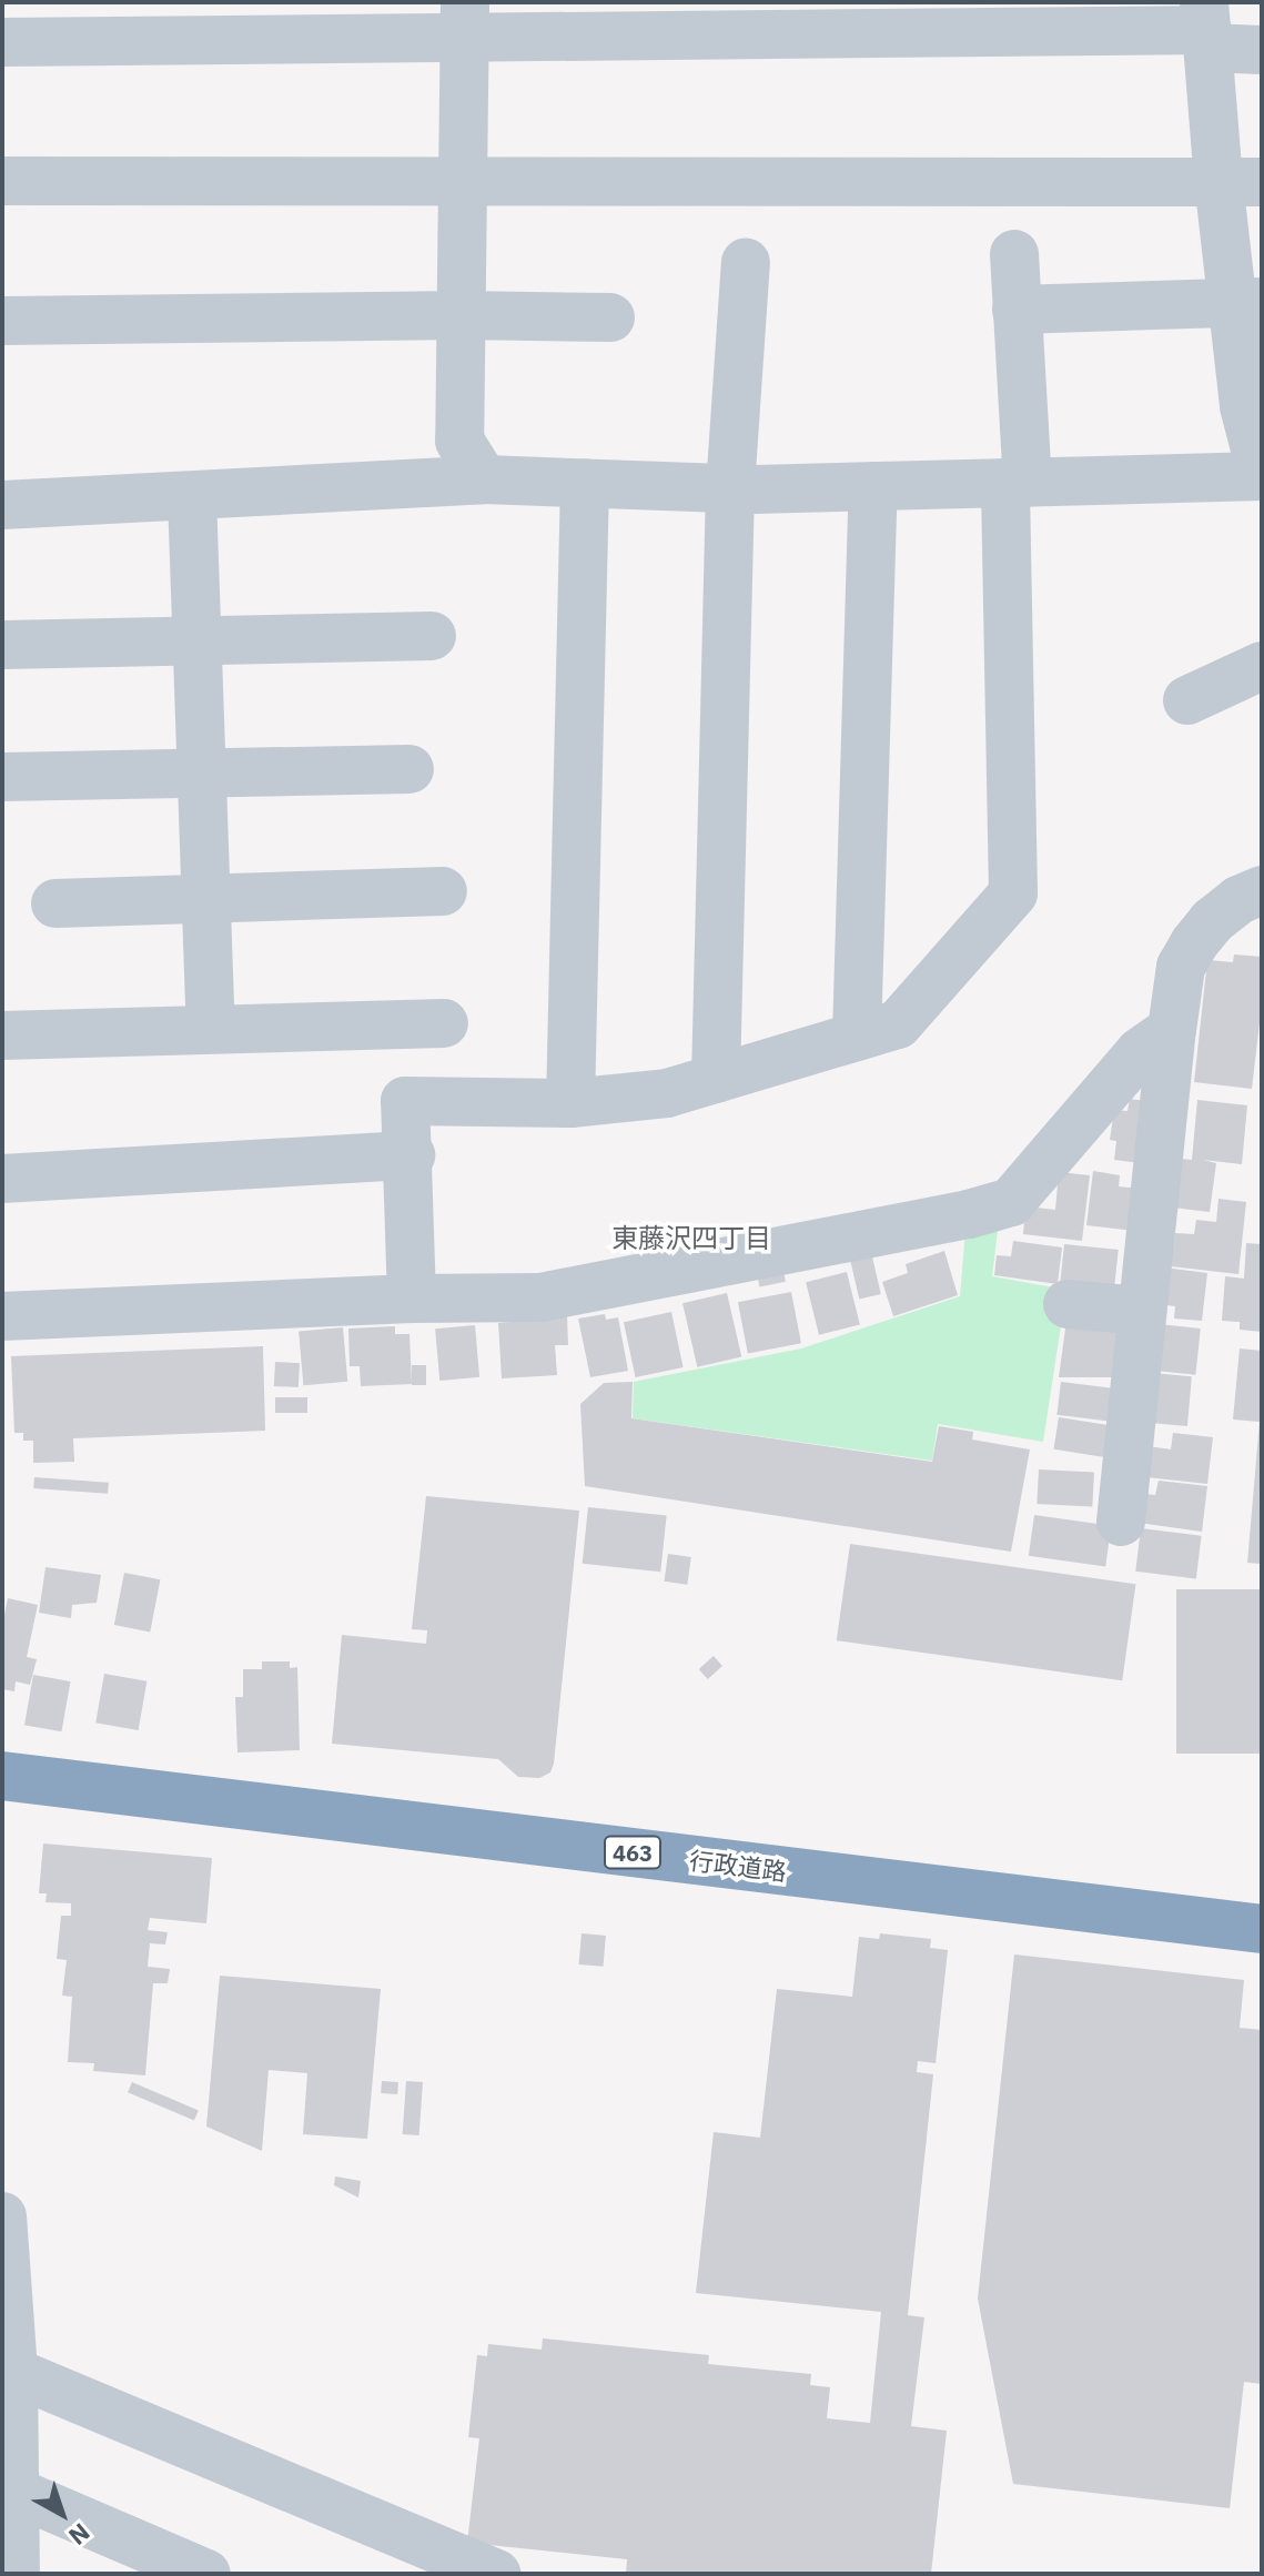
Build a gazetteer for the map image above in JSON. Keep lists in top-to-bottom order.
{
  "streets": {
    "highway": ["463", "行政道路"]
  },
  "districts": ["東藤沢四丁目"],
  "north": "bottom right"
}
